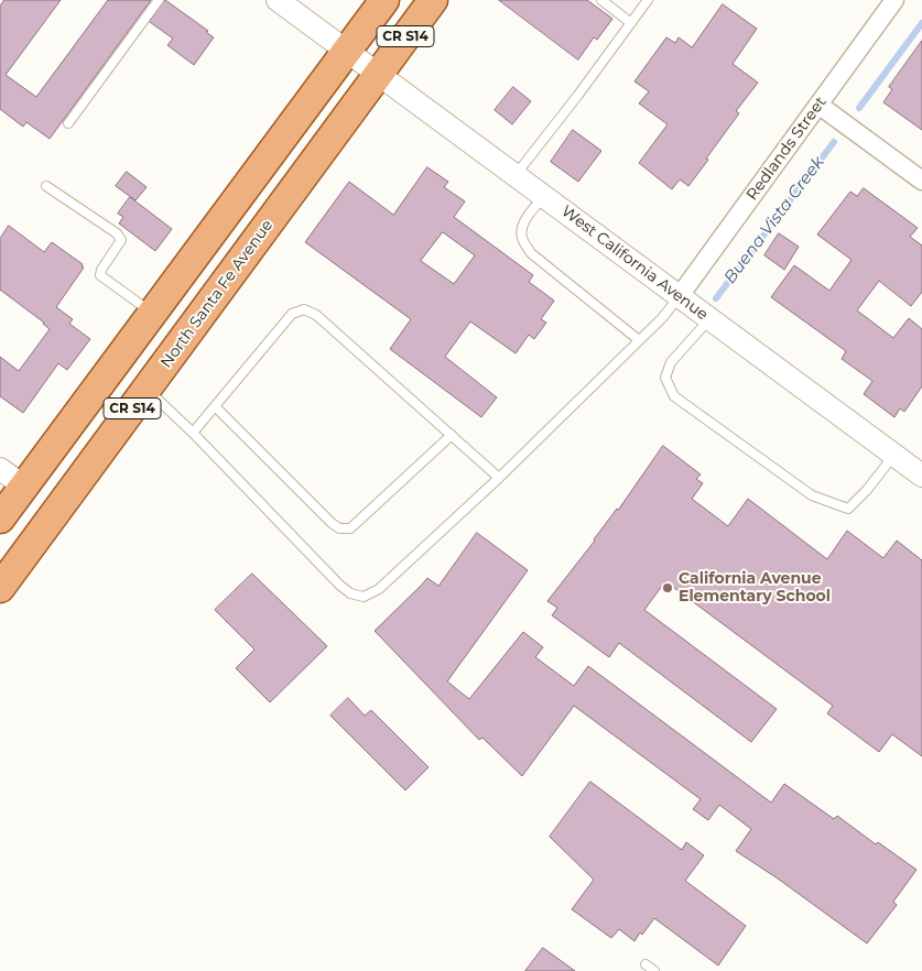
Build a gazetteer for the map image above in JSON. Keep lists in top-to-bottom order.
{
  "streets": {
    "main road": ["CR S14", "North Santa Fe Avenue"],
    "street": ["Redlands Street", "West California Avenue"]
  },
  "crossings": [
    ["CR S14", "West California Avenue"],
    ["Redlands Street", "West California Avenue"],
    ["West California Avenue", "North Santa Fe Avenue"]
  ],
  "water": ["Buena Vista Creek"],
  "places": ["California Avenue Elementary School"]
}
